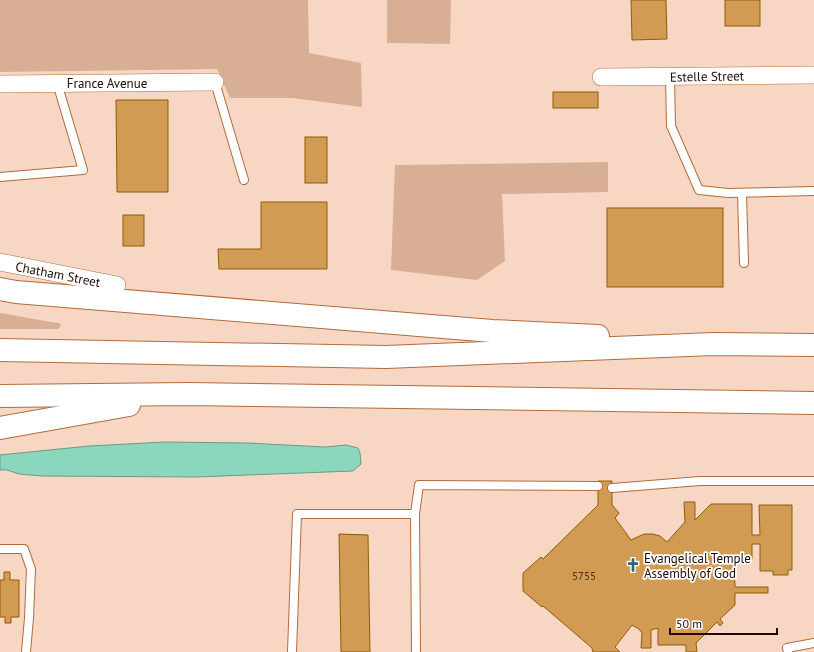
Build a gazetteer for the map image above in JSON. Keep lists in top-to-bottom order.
{
  "streets": {
    "street": ["Estelle Street", "France Avenue", "Chatham Street"]
  },
  "places": {
    "church": ["Evangelical Temple Assembly of God"]
  },
  "house_numbers": ["5755"],
  "scale_bar": "50 m"
}
